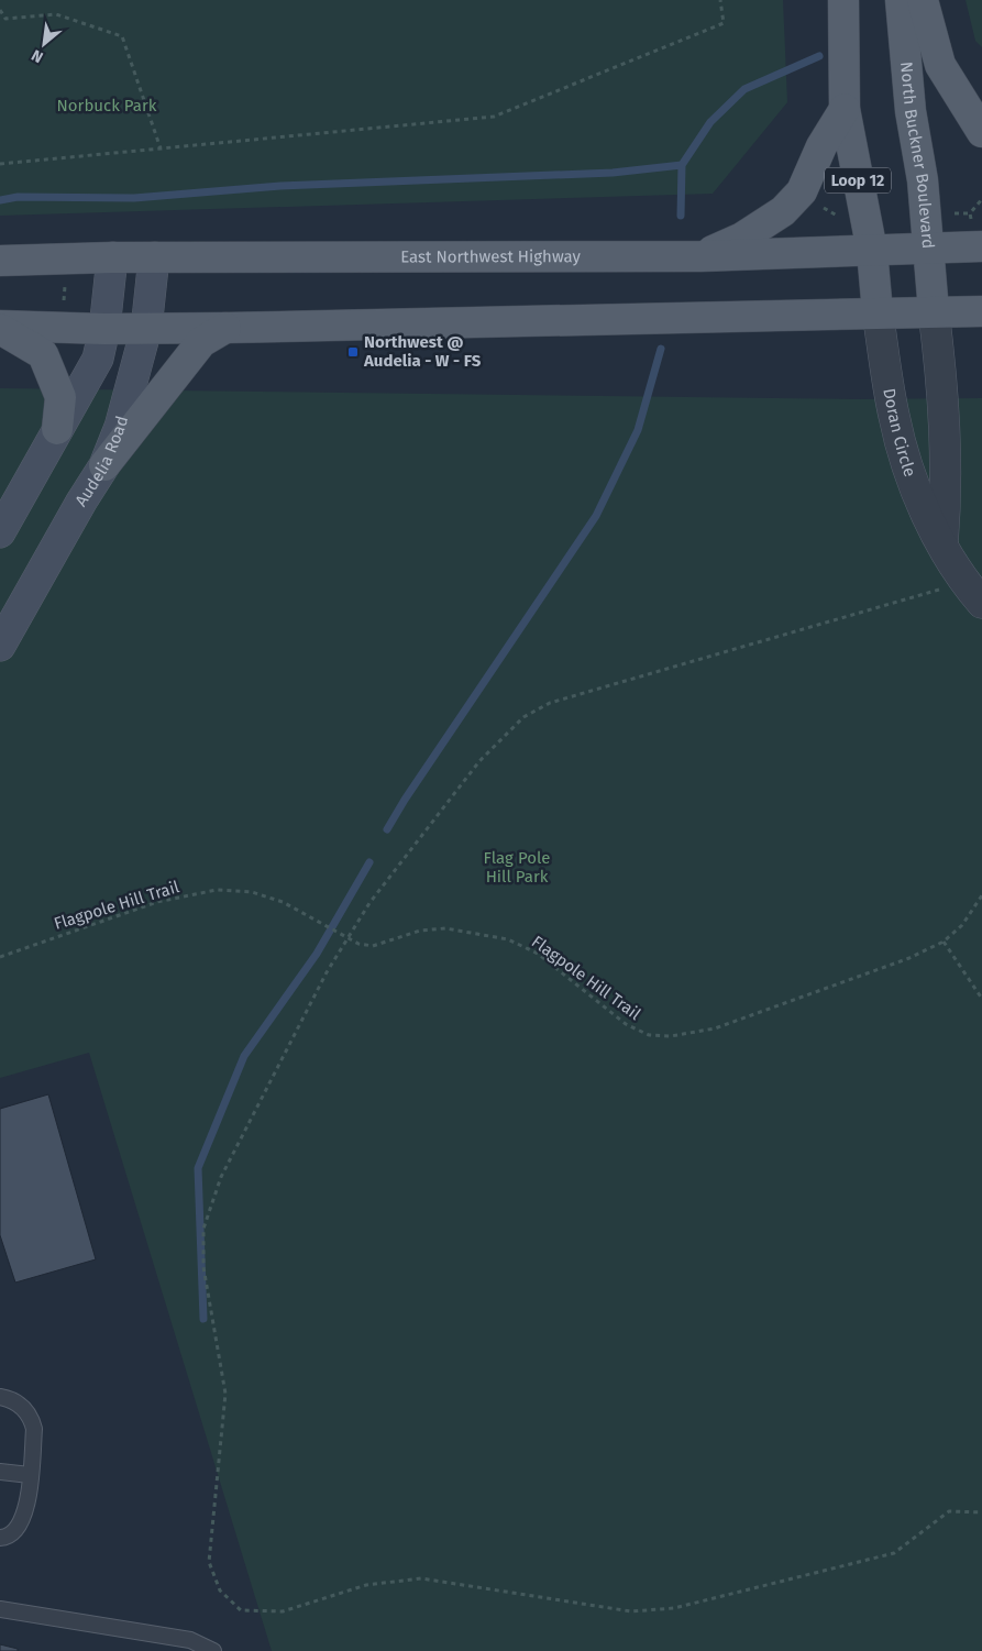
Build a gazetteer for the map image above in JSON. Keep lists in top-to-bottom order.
{
  "streets": {
    "main road": [
      "North Buckner Boulevard",
      "Loop 12",
      "East Northwest Highway",
      "Audelia Road"
    ],
    "street": ["Doran Circle"],
    "path": ["Flagpole Hill Trail"]
  },
  "crossings": [
    ["North Buckner Boulevard", "East Northwest Highway"],
    ["Loop 12", "East Northwest Highway"],
    ["Loop 12", "Doran Circle"],
    ["East Northwest Highway", "Audelia Road"]
  ],
  "parks": ["Norbuck Park", "Flag Pole Hill Park"],
  "places": {
    "transit": ["Northwest @ Audelia - W - FS"]
  },
  "north": "bottom left"
}
